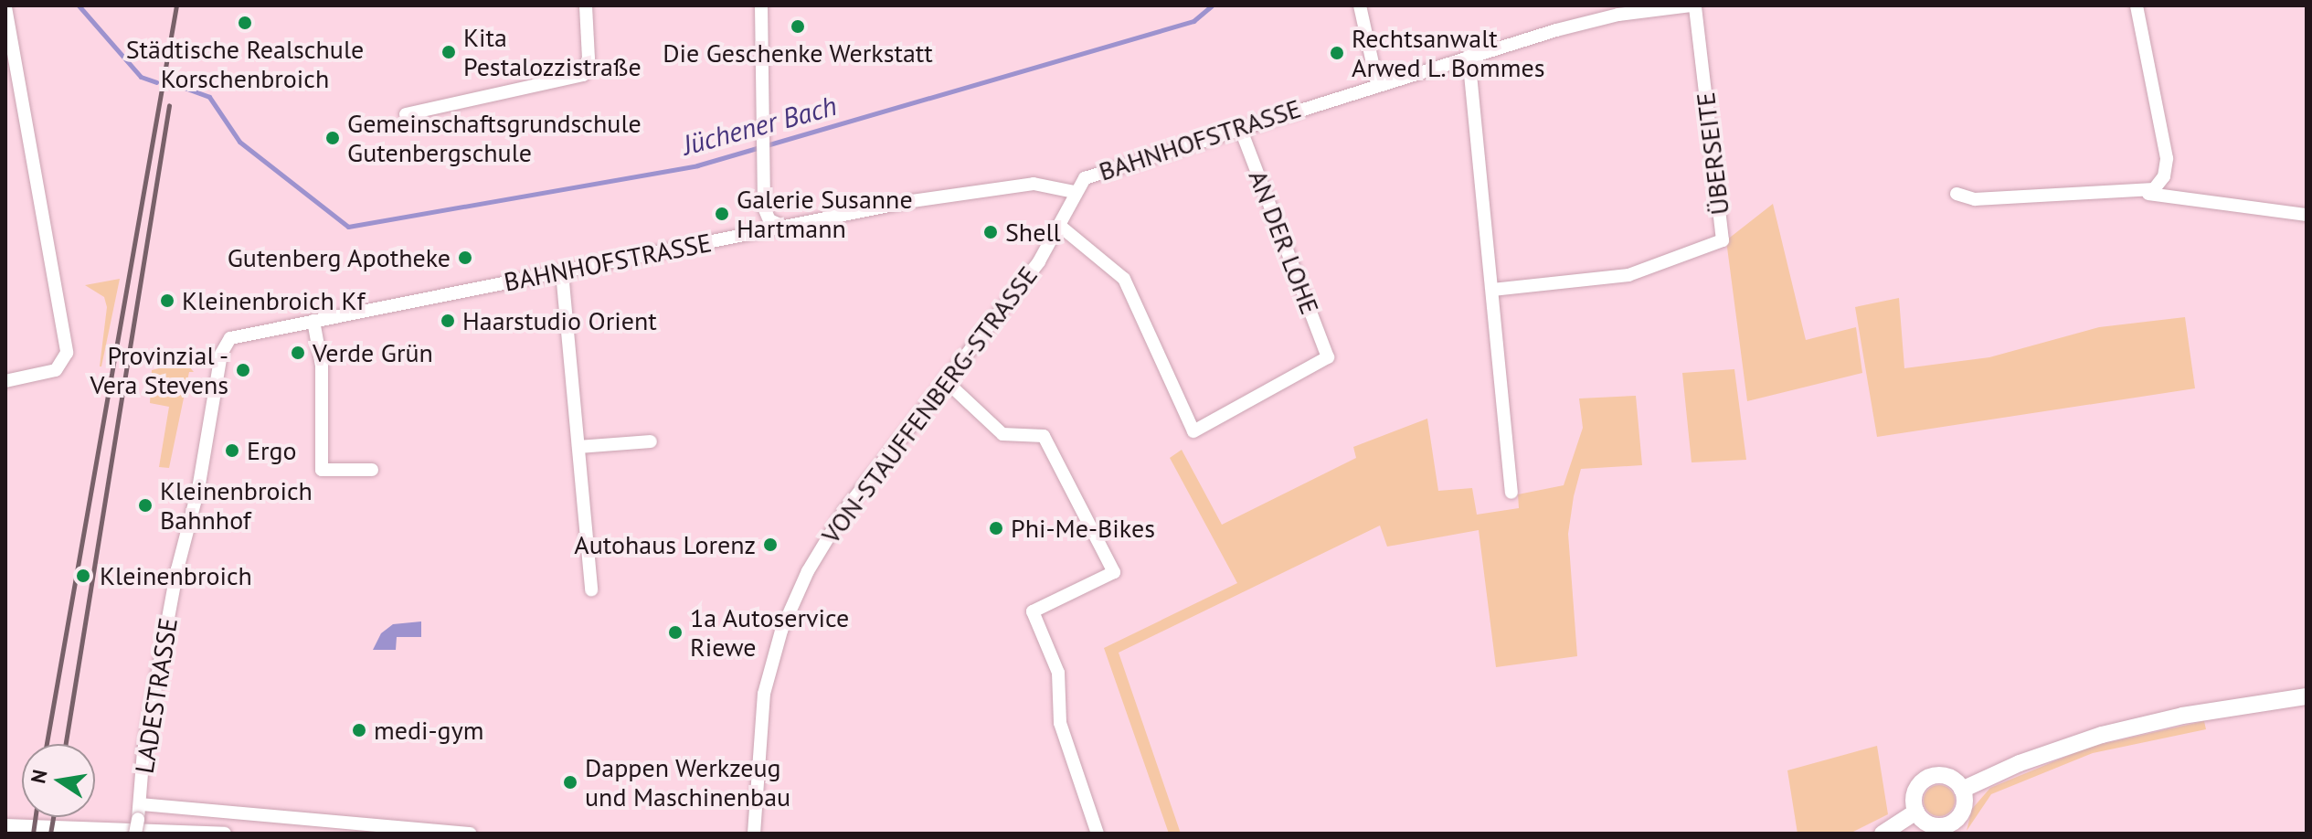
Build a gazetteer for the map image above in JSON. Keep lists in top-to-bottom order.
{
  "streets": {
    "street": [
      "BAHNHOFSTRASSE",
      "ÜBERSEITE",
      "AN DER LOHE",
      "VON-STAUFFENBERG-STRASSE",
      "LADESTRASSE"
    ]
  },
  "crossings": [
    ["BAHNHOFSTRASSE", "ÜBERSEITE"],
    ["BAHNHOFSTRASSE", "AN DER LOHE"],
    ["BAHNHOFSTRASSE", "VON-STAUFFENBERG-STRASSE"],
    ["BAHNHOFSTRASSE", "LADESTRASSE"],
    ["AN DER LOHE", "VON-STAUFFENBERG-STRASSE"]
  ],
  "water": ["Jüchener Bach"],
  "places": [
    "Städtische Realschule Korschenbroich",
    "Die Geschenke Werkstatt",
    "Kita Pestalozzistraße",
    "Rechtsanwalt Arwed L. Bommes",
    "Gemeinschaftsgrundschule Gutenbergschule",
    "Galerie Susanne Hartmann",
    "Shell",
    "Gutenberg Apotheke",
    "Kleinenbroich Kf",
    "Haarstudio Orient",
    "Verde Grün",
    "Provinzial - Vera Stevens",
    "Ergo",
    "Kleinenbroich Bahnhof",
    "Phi-Me-Bikes",
    "Autohaus Lorenz",
    "Kleinenbroich",
    "1a Autoservice Riewe",
    "medi-gym",
    "Dappen Werkzeug und Maschinenbau"
  ],
  "north": "left"
}
